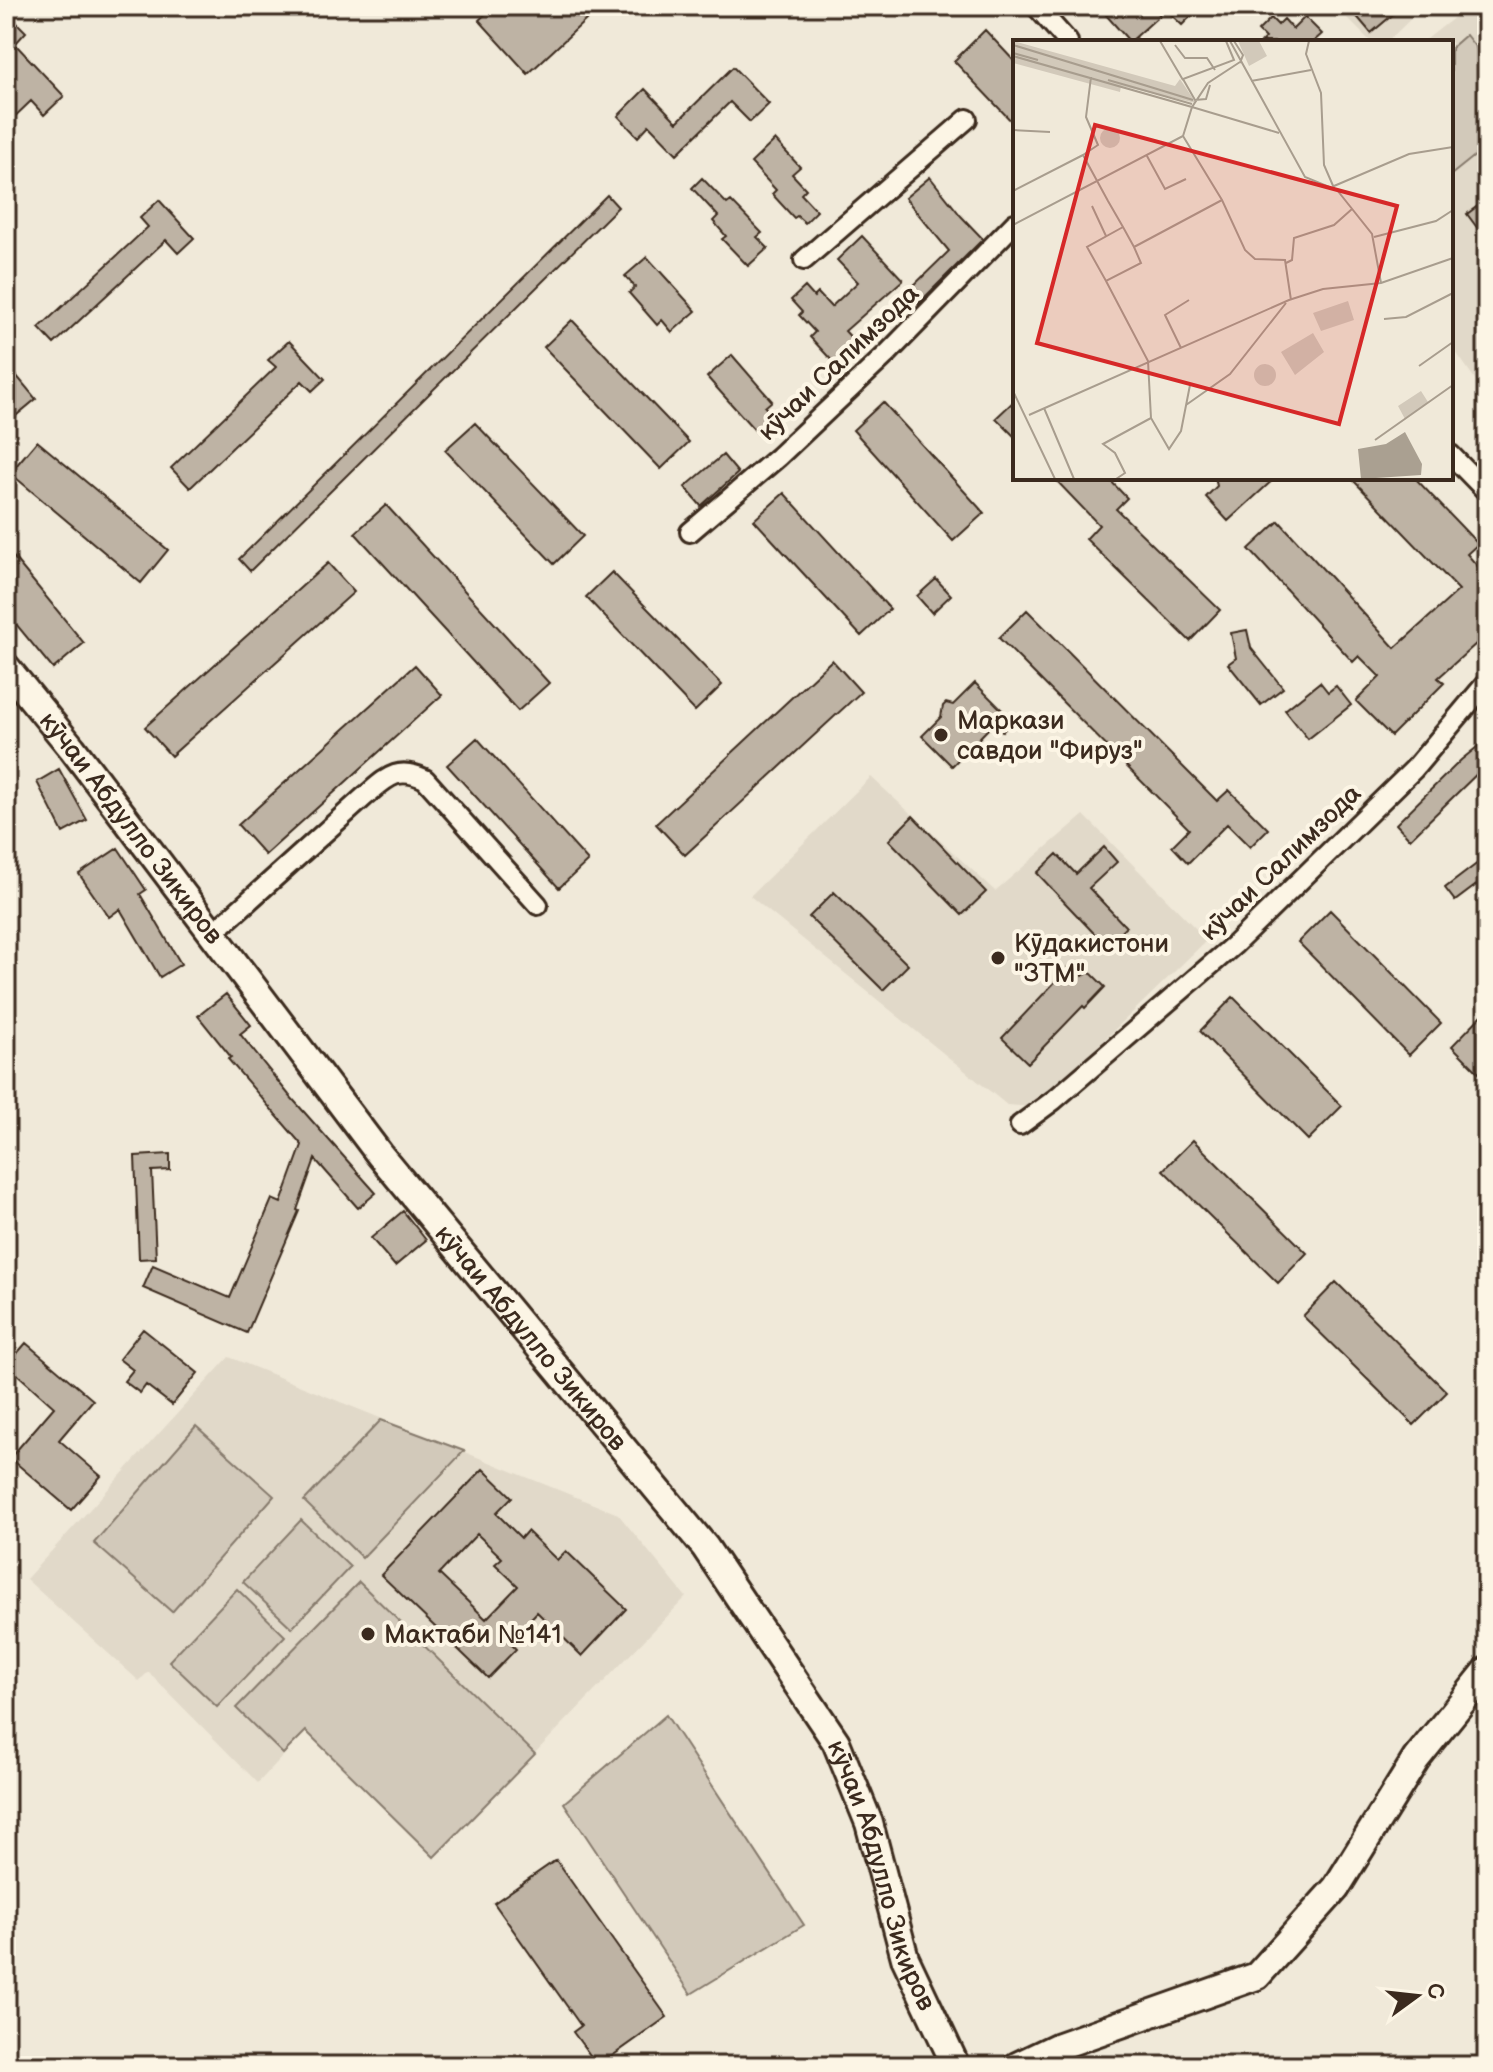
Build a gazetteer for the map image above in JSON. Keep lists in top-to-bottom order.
{
  "streets": {
    "street": ["кӯчаи Салимзода", "кӯчаи Абдулло Зикиров"]
  },
  "places": ["Маркази савдои \"Фируз\"", "Кӯдакистони \"ЗТМ\"", "Мактаби №141"],
  "north": "right"
}
